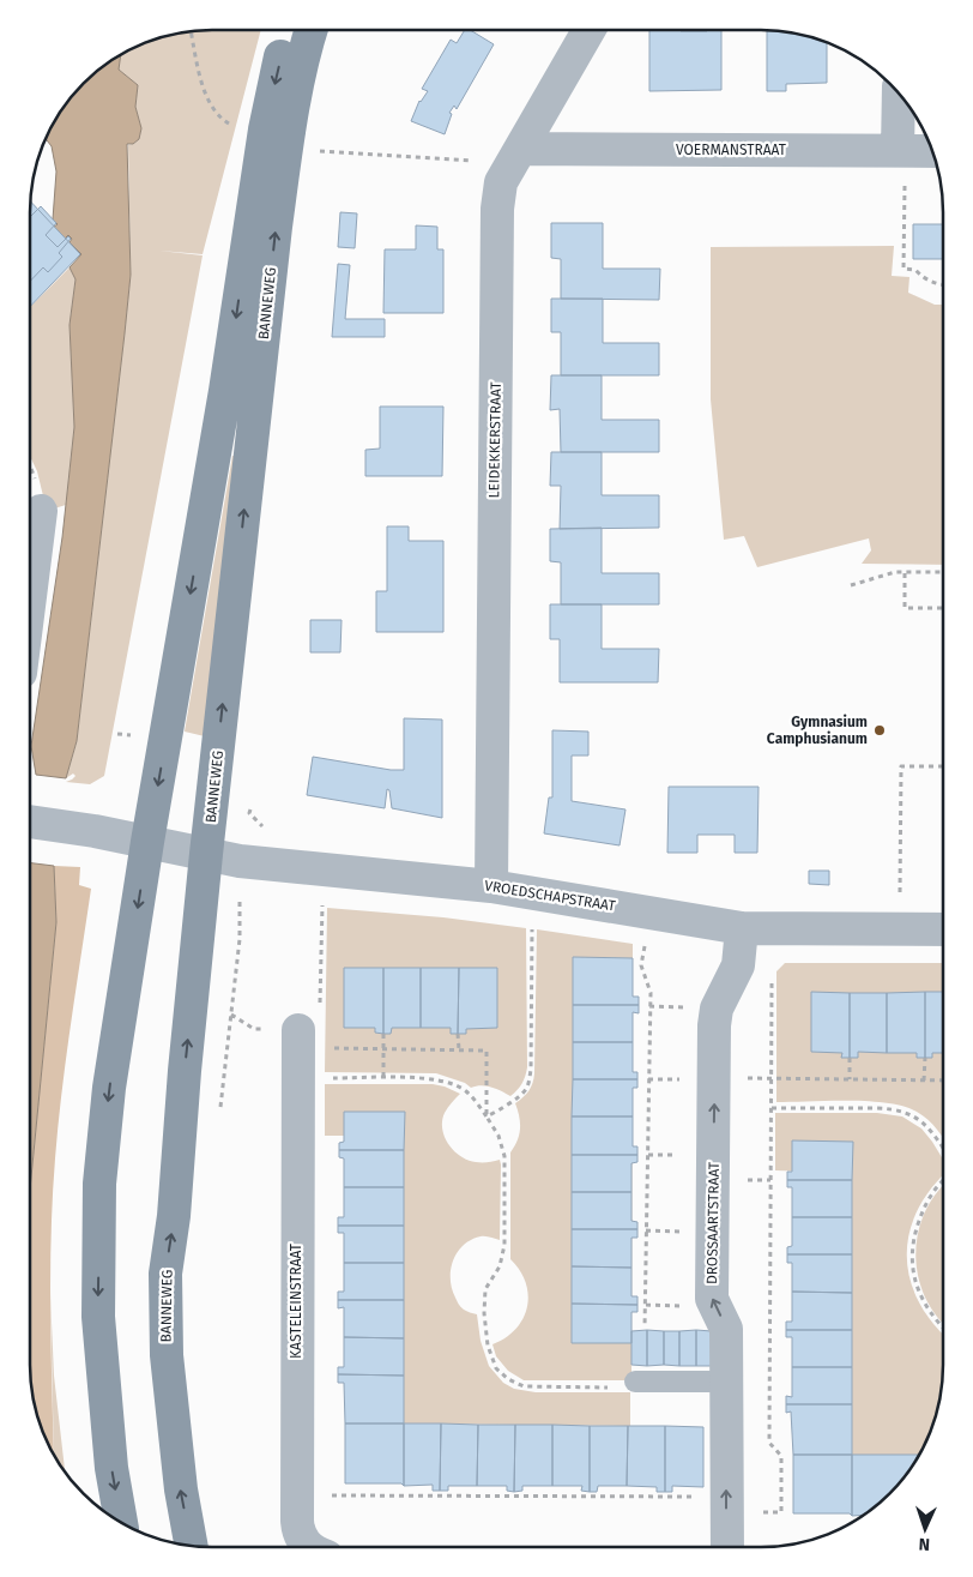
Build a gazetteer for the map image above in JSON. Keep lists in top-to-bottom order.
{
  "streets": {
    "main road": ["BANNEWEG"],
    "street": [
      "VOERMANSTRAAT",
      "LEIDEKKERSTRAAT",
      "VROEDSCHAPSTRAAT",
      "DROSSAARTSTRAAT",
      "KASTELEINSTRAAT"
    ]
  },
  "crossings": [
    ["VOERMANSTRAAT", "LEIDEKKERSTRAAT"],
    ["BANNEWEG", "VROEDSCHAPSTRAAT"],
    ["LEIDEKKERSTRAAT", "VROEDSCHAPSTRAAT"],
    ["VROEDSCHAPSTRAAT", "DROSSAARTSTRAAT"]
  ],
  "one_way": ["DROSSAARTSTRAAT"],
  "places": ["Gymnasium Camphusianum"],
  "north": "bottom"
}
